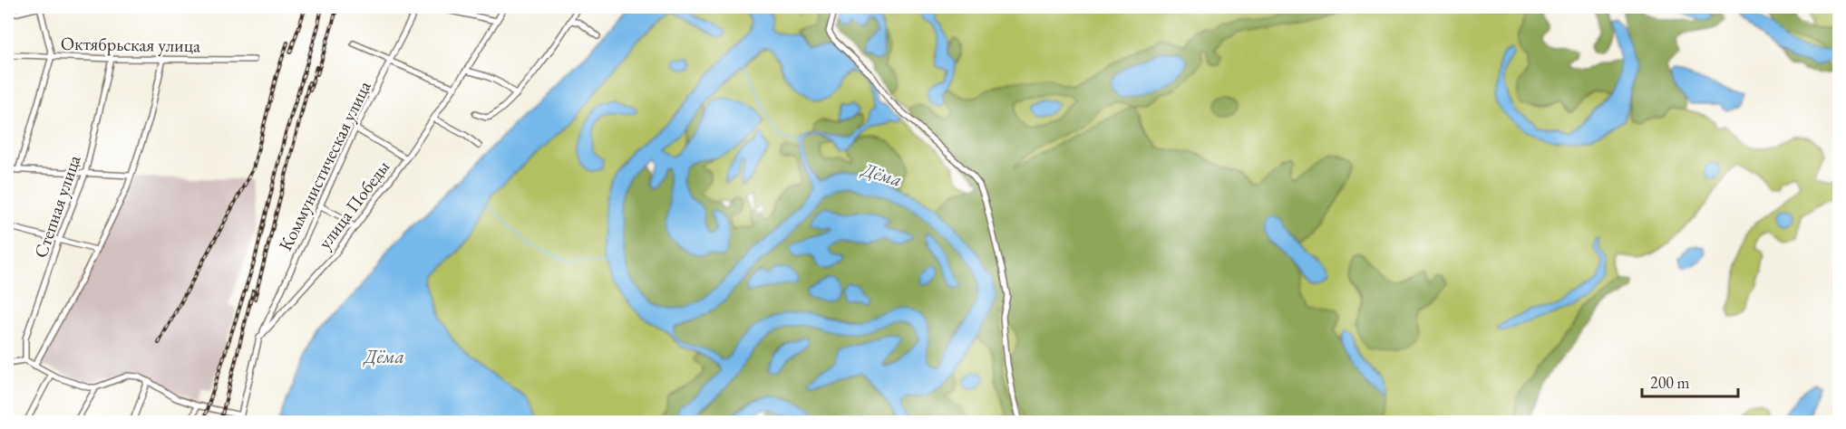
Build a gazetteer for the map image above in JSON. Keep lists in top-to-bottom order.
{
  "streets": {
    "street": [
      "Октябрьская улица",
      "Коммунистическая улица",
      "улица Победы",
      "Степная улица"
    ]
  },
  "crossings": [
    ["Октябрьская улица", "Степная улица"],
    ["Коммунистическая улица", "улица Победы"]
  ],
  "water": ["Дёма"],
  "scale_bar": "200 m"
}
